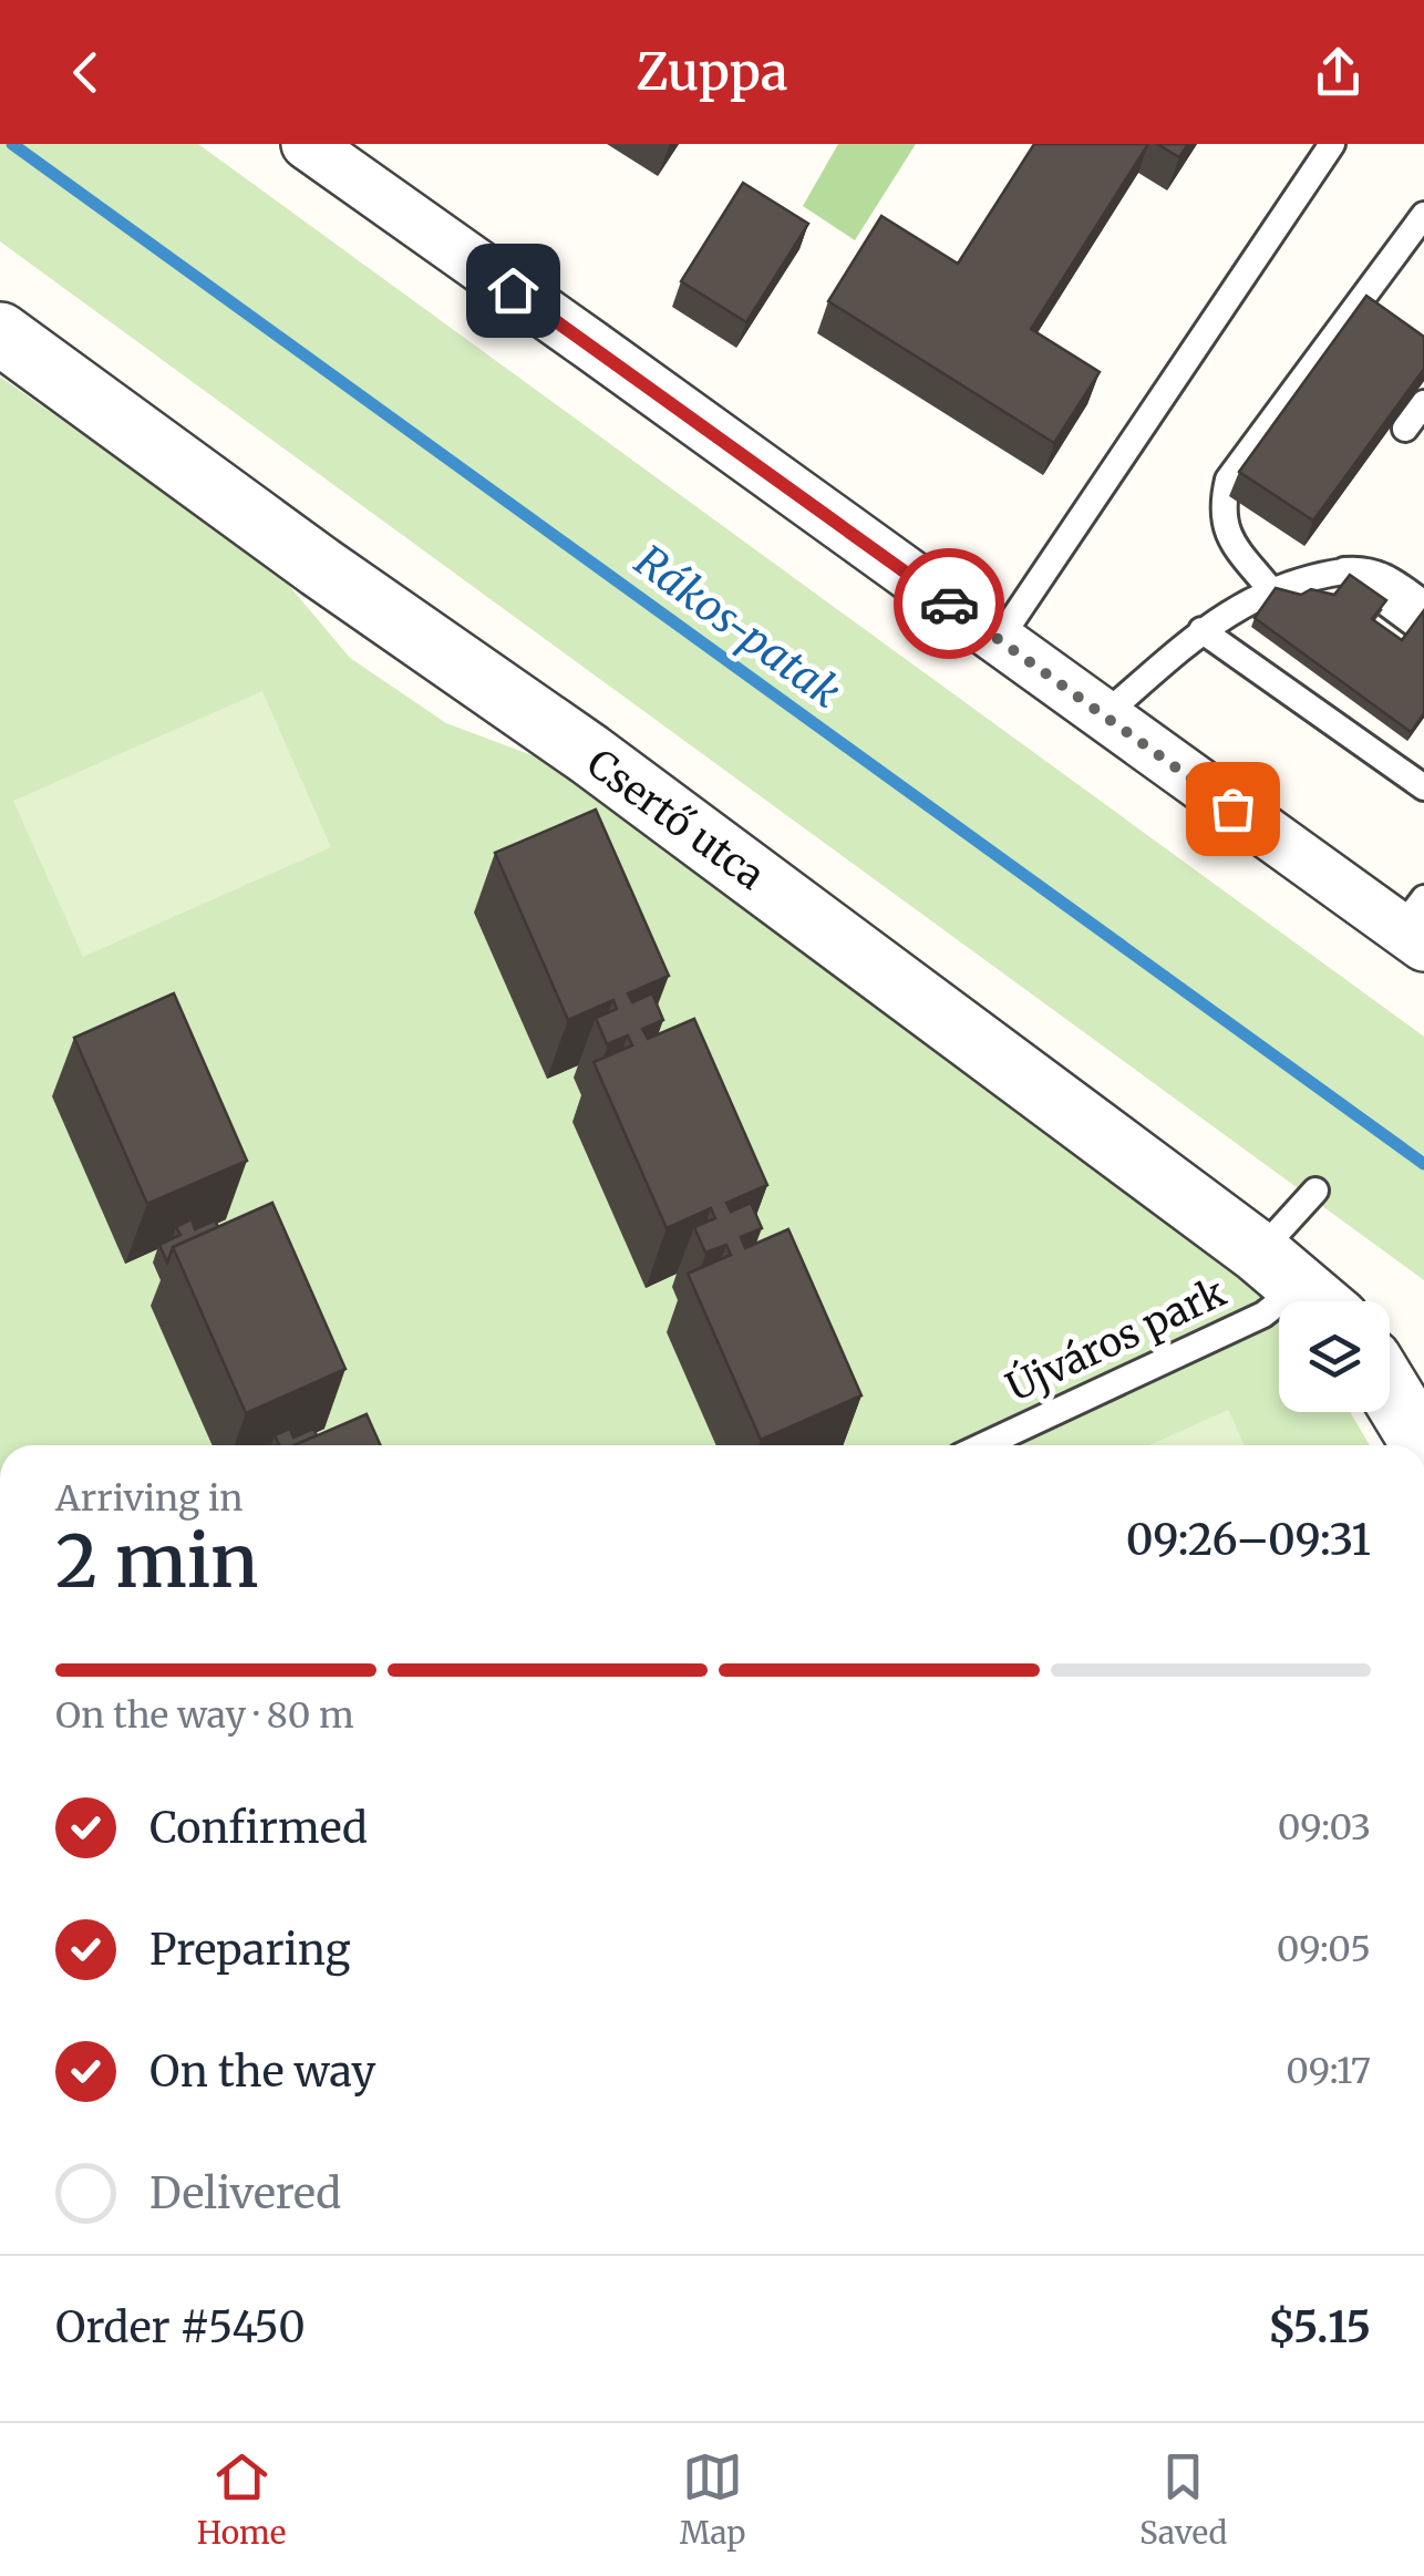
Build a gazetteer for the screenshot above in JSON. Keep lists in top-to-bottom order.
{
  "streets": {
    "street": ["Csertő utca"],
    "lane": ["Újváros park"]
  },
  "crossings": [
    ["Csertő utca", "Újváros park"]
  ],
  "water": ["Rákos-patak"],
  "page": {
    "header": "Zuppa",
    "heading": ["2 min", "Arriving in", "09:26–09:31"],
    "panel": ["Order #5450", "$5.15"],
    "bar": "On the way · 80 m",
    "list": [
      ["Confirmed", "09:03"],
      ["Preparing", "09:05"],
      ["On the way", "09:17"],
      "Delivered"
    ],
    "tabs": ["Home", "Map", "Saved"]
  }
}
